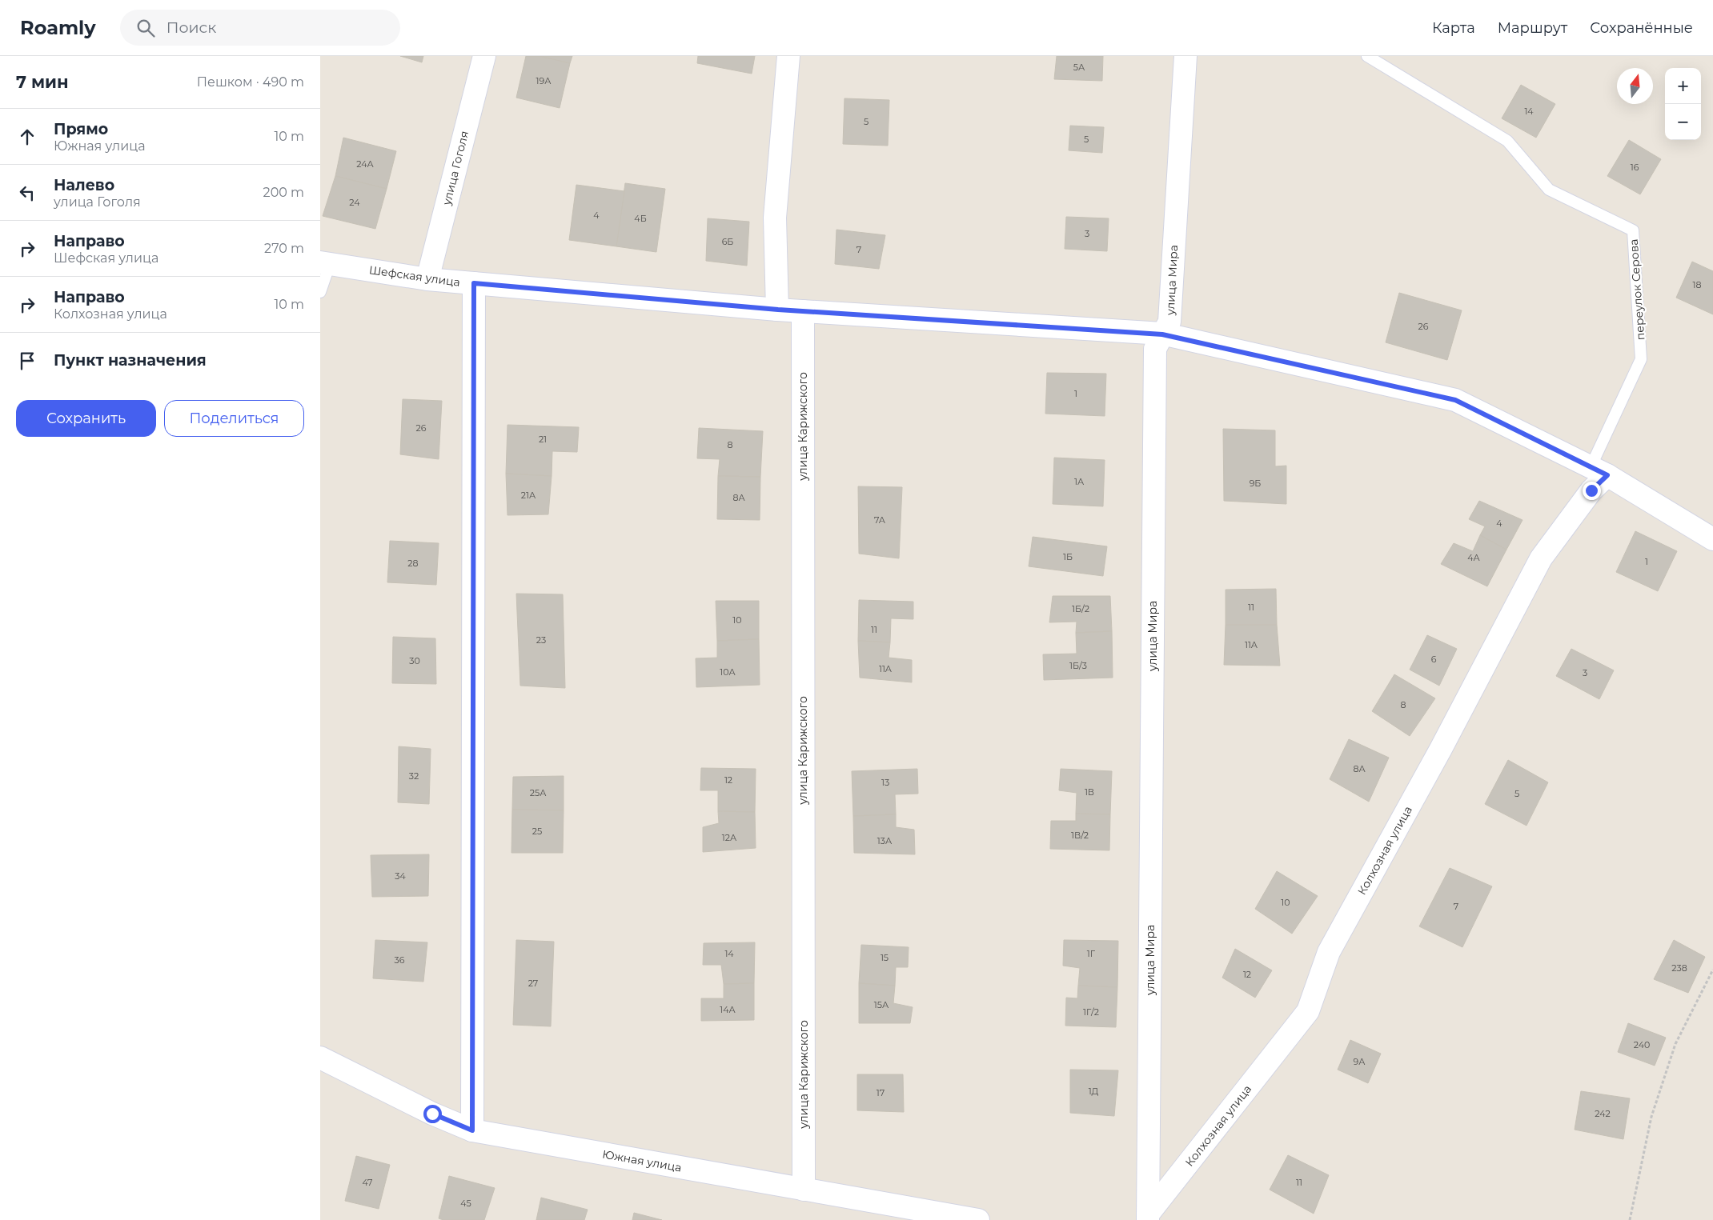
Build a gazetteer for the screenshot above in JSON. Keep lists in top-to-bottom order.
{
  "streets": {
    "street": [
      "улица Гоголя",
      "Шефская улица",
      "улица Мира",
      "улица Карижского",
      "Колхозная улица",
      "Южная улица"
    ],
    "lane": ["переулок Серова"]
  },
  "crossings": [
    ["улица Гоголя", "Шефская улица"],
    ["Шефская улица", "улица Мира"],
    ["Шефская улица", "переулок Серова"],
    ["Шефская улица", "улица Карижского"],
    ["Шефская улица", "Колхозная улица"],
    ["улица Мира", "Колхозная улица"],
    ["переулок Серова", "Колхозная улица"],
    ["улица Карижского", "Южная улица"]
  ],
  "house_numbers": [
    "5А",
    "19А",
    "14",
    "5",
    "5",
    "24А",
    "16",
    "24",
    "4",
    "4Б",
    "3",
    "6Б",
    "7",
    "18",
    "26",
    "1",
    "26",
    "21",
    "8",
    "1А",
    "9Б",
    "21А",
    "8А",
    "7А",
    "4",
    "1Б",
    "4А",
    "1",
    "28",
    "11",
    "1Б/2",
    "10",
    "11",
    "23",
    "11А",
    "6",
    "30",
    "1Б/3",
    "11А",
    "10А",
    "3",
    "8",
    "8А",
    "32",
    "12",
    "13",
    "1В",
    "25А",
    "5",
    "25",
    "1В/2",
    "12А",
    "13А",
    "34",
    "10",
    "7",
    "14",
    "1Г",
    "15",
    "36",
    "238",
    "12",
    "27",
    "15А",
    "14А",
    "1Г/2",
    "240",
    "9А",
    "1Д",
    "17",
    "242",
    "47",
    "11",
    "45"
  ],
  "north": "top",
  "page": {
    "header": "Roamly",
    "search": "Поиск",
    "nav": ["Карта", "Маршрут", "Сохранённые"],
    "heading": ["7 мин", "Пешком · 490 m"],
    "map_buttons": ["+", "−"],
    "list": [
      ["Прямо", "Южная улица", "10 m"],
      ["Налево", "улица Гоголя", "200 m"],
      ["Направо", "Шефская улица", "270 m"],
      ["Направо", "Колхозная улица", "10 m"],
      "Пункт назначения"
    ],
    "buttons": ["Сохранить", "Поделиться"]
  }
}
